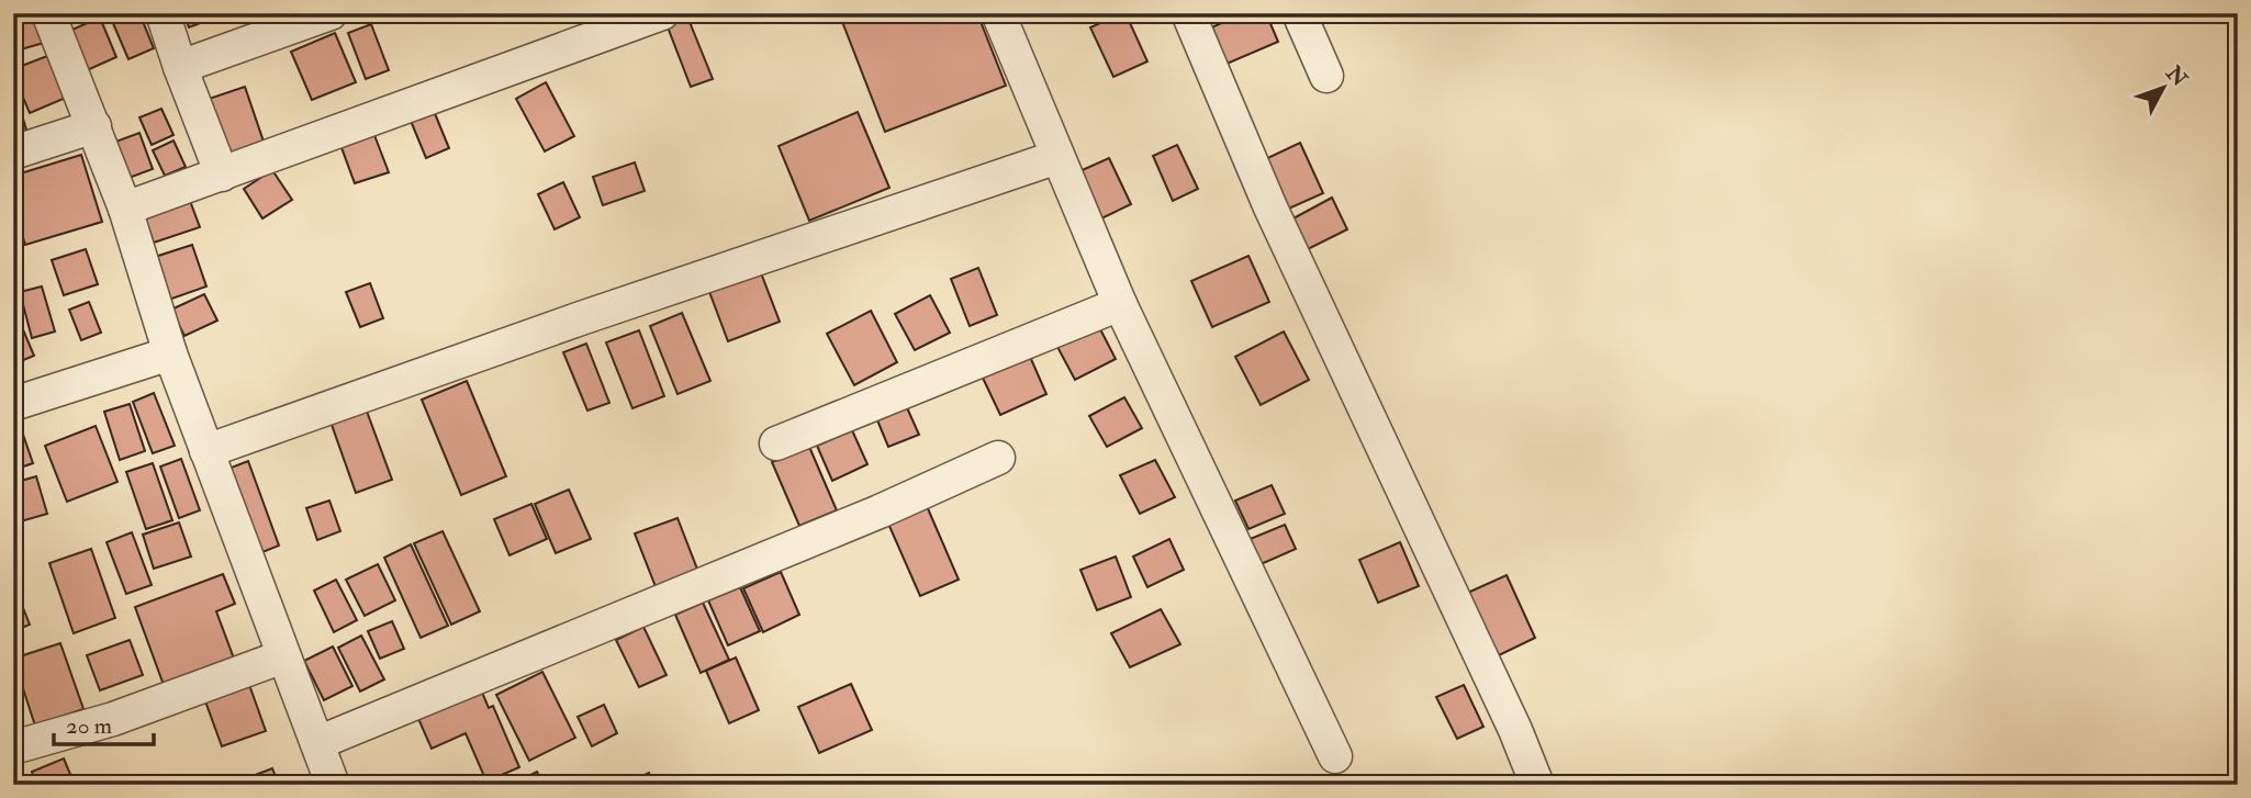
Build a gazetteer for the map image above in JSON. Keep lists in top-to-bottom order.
{
  "scale_bar": "20 m",
  "north": "top right"
}
